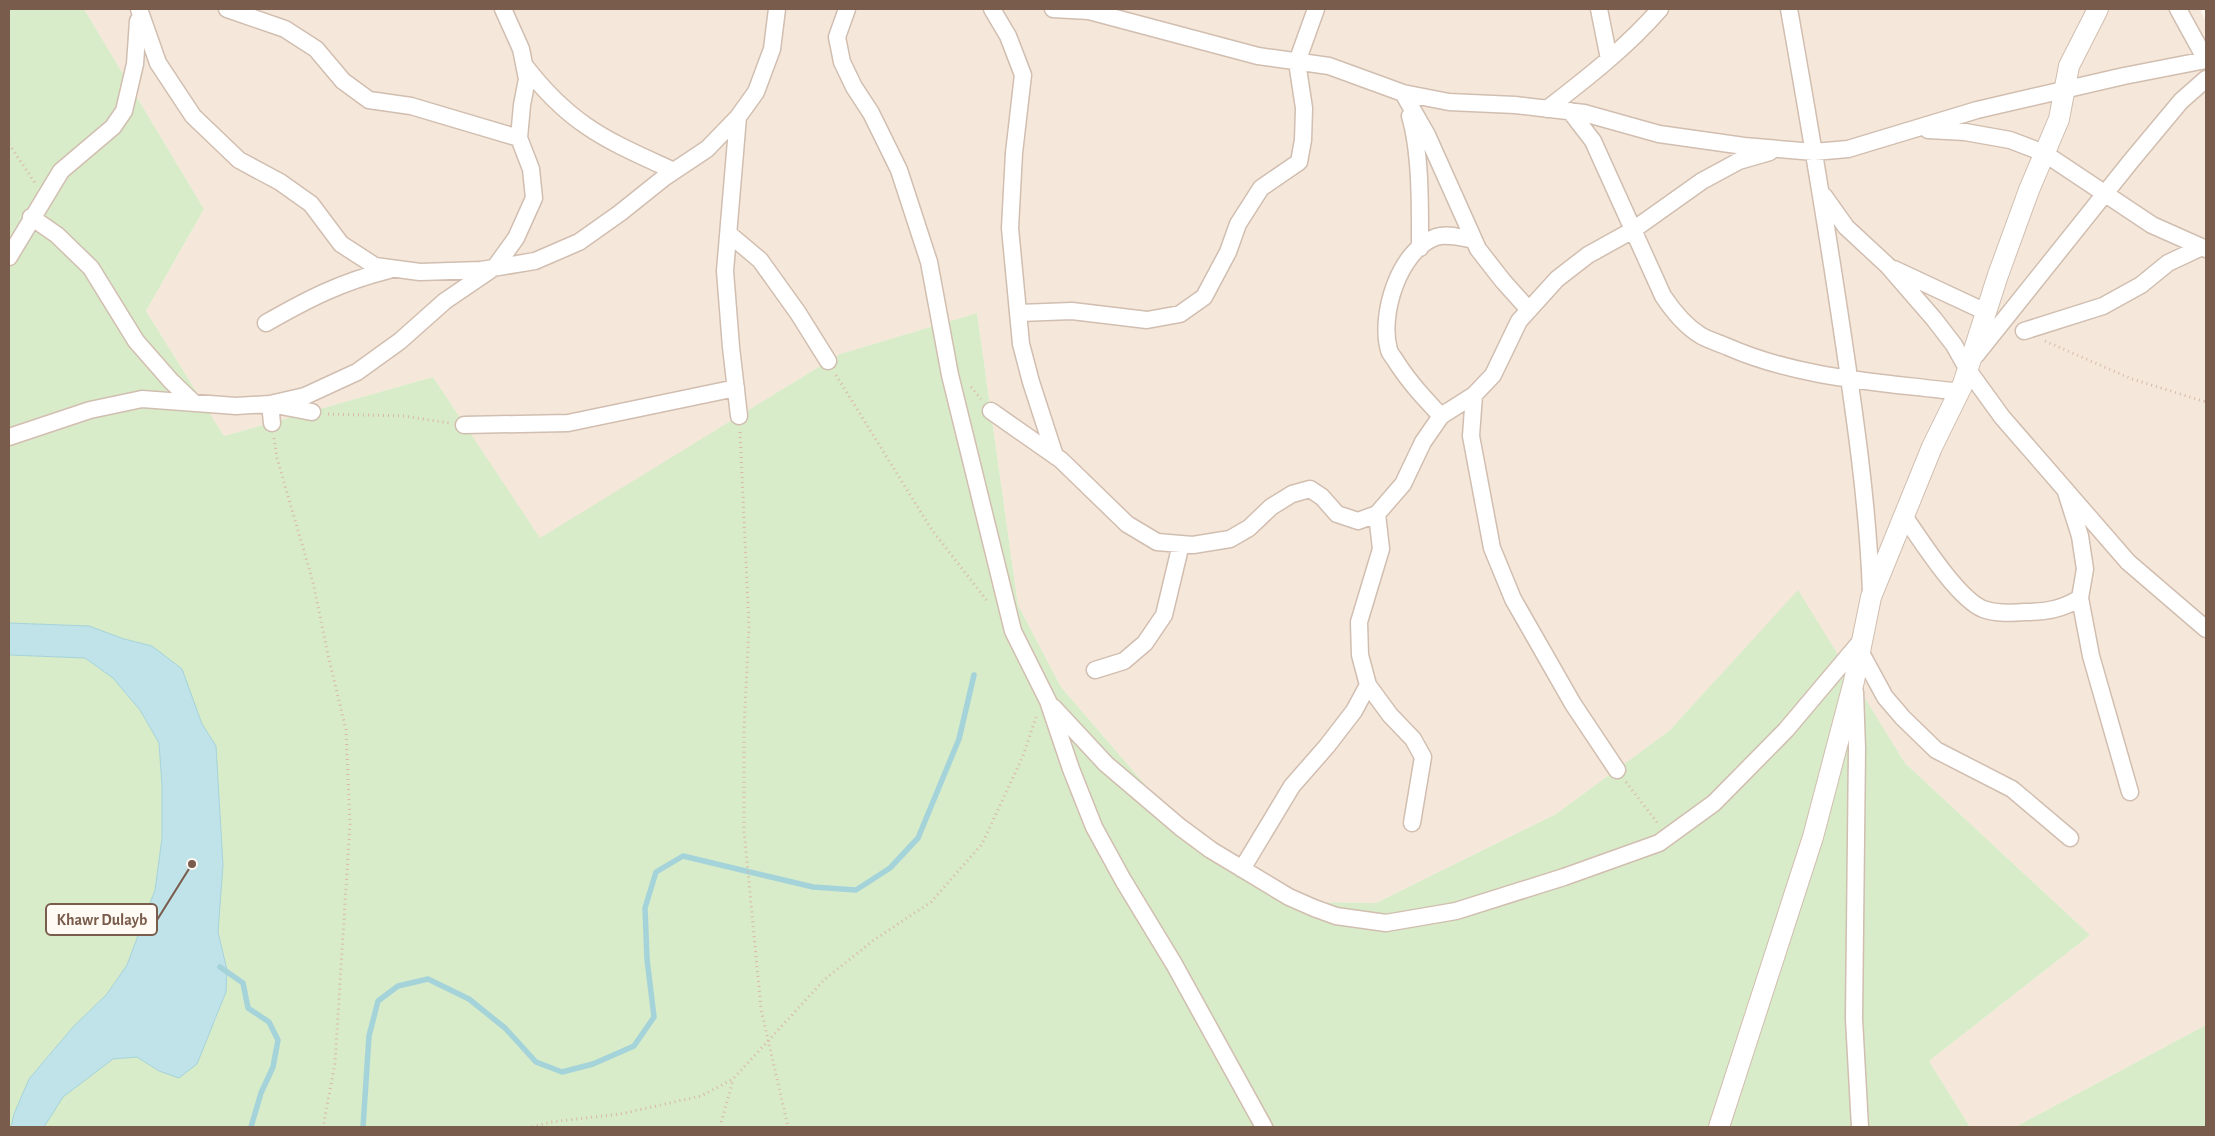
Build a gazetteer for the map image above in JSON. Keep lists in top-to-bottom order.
{
  "places": ["Khawr Dulayb"]
}
